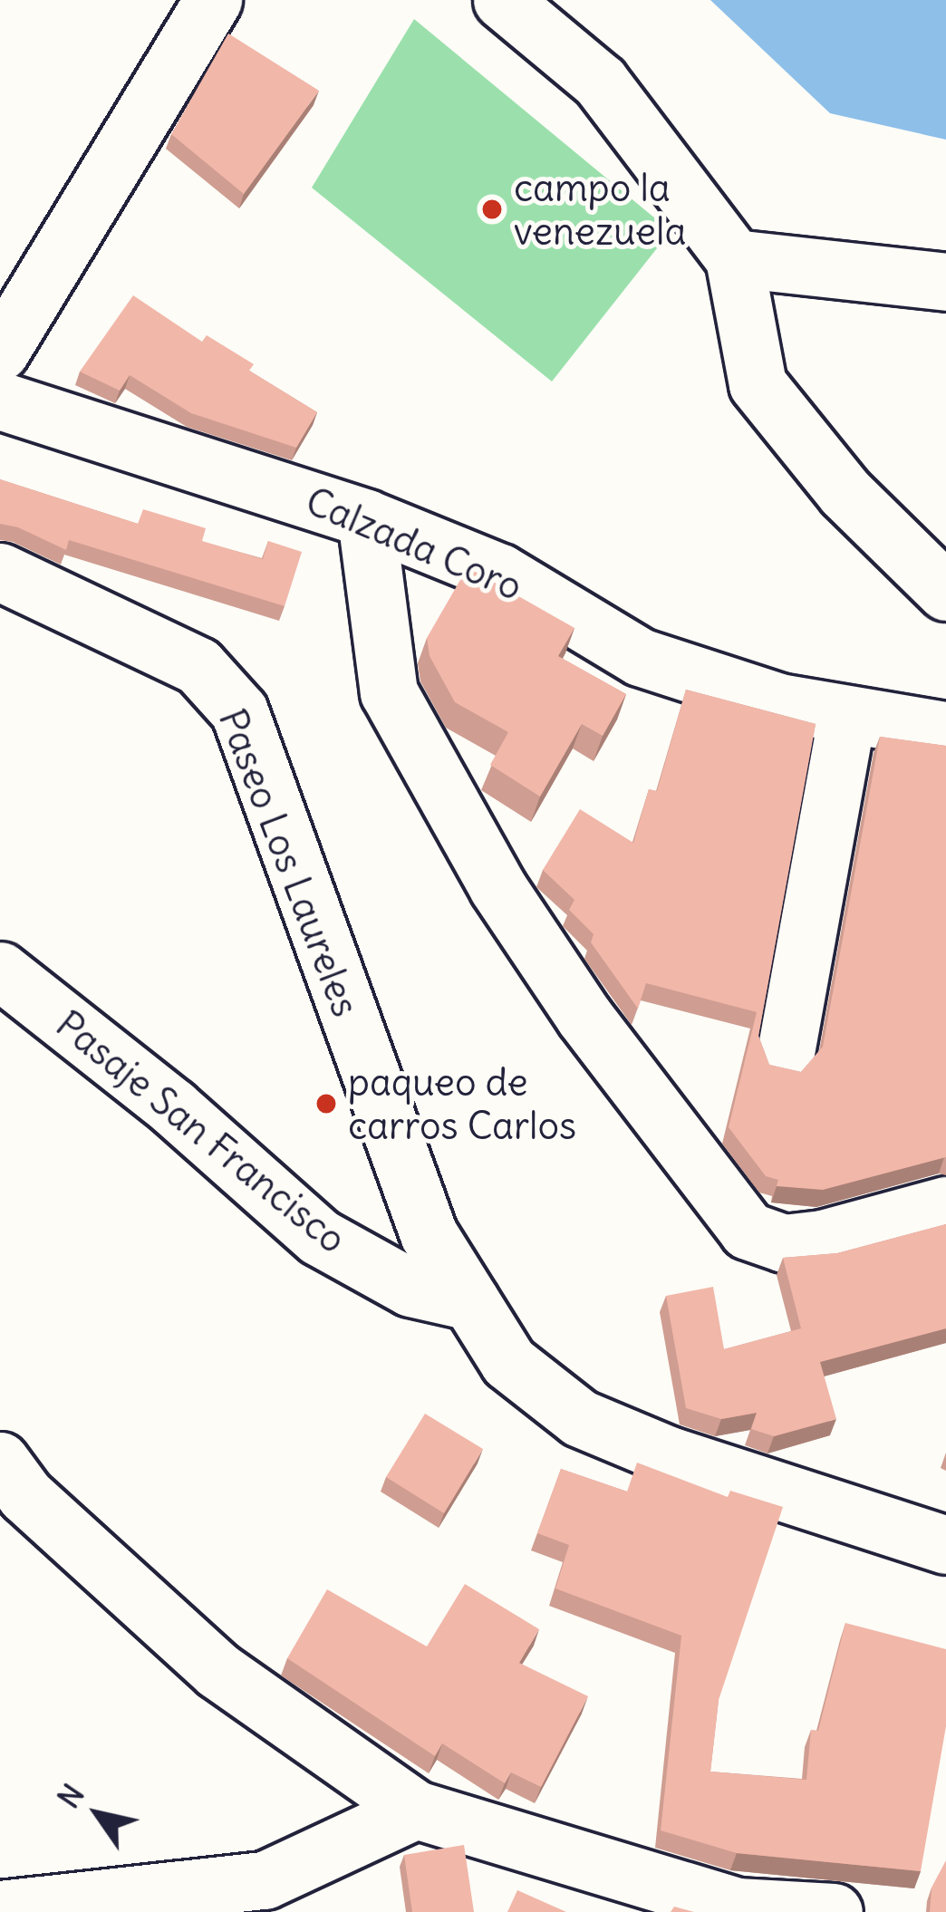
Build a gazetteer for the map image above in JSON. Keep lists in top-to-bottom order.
{
  "streets": {
    "street": ["Calzada Coro", "Paseo Los Laureles", "Pasaje San Francisco"]
  },
  "crossings": [
    ["Paseo Los Laureles", "Pasaje San Francisco"]
  ],
  "places": ["campo la venezuela", "paqueo de carros Carlos"],
  "north": "top left"
}
